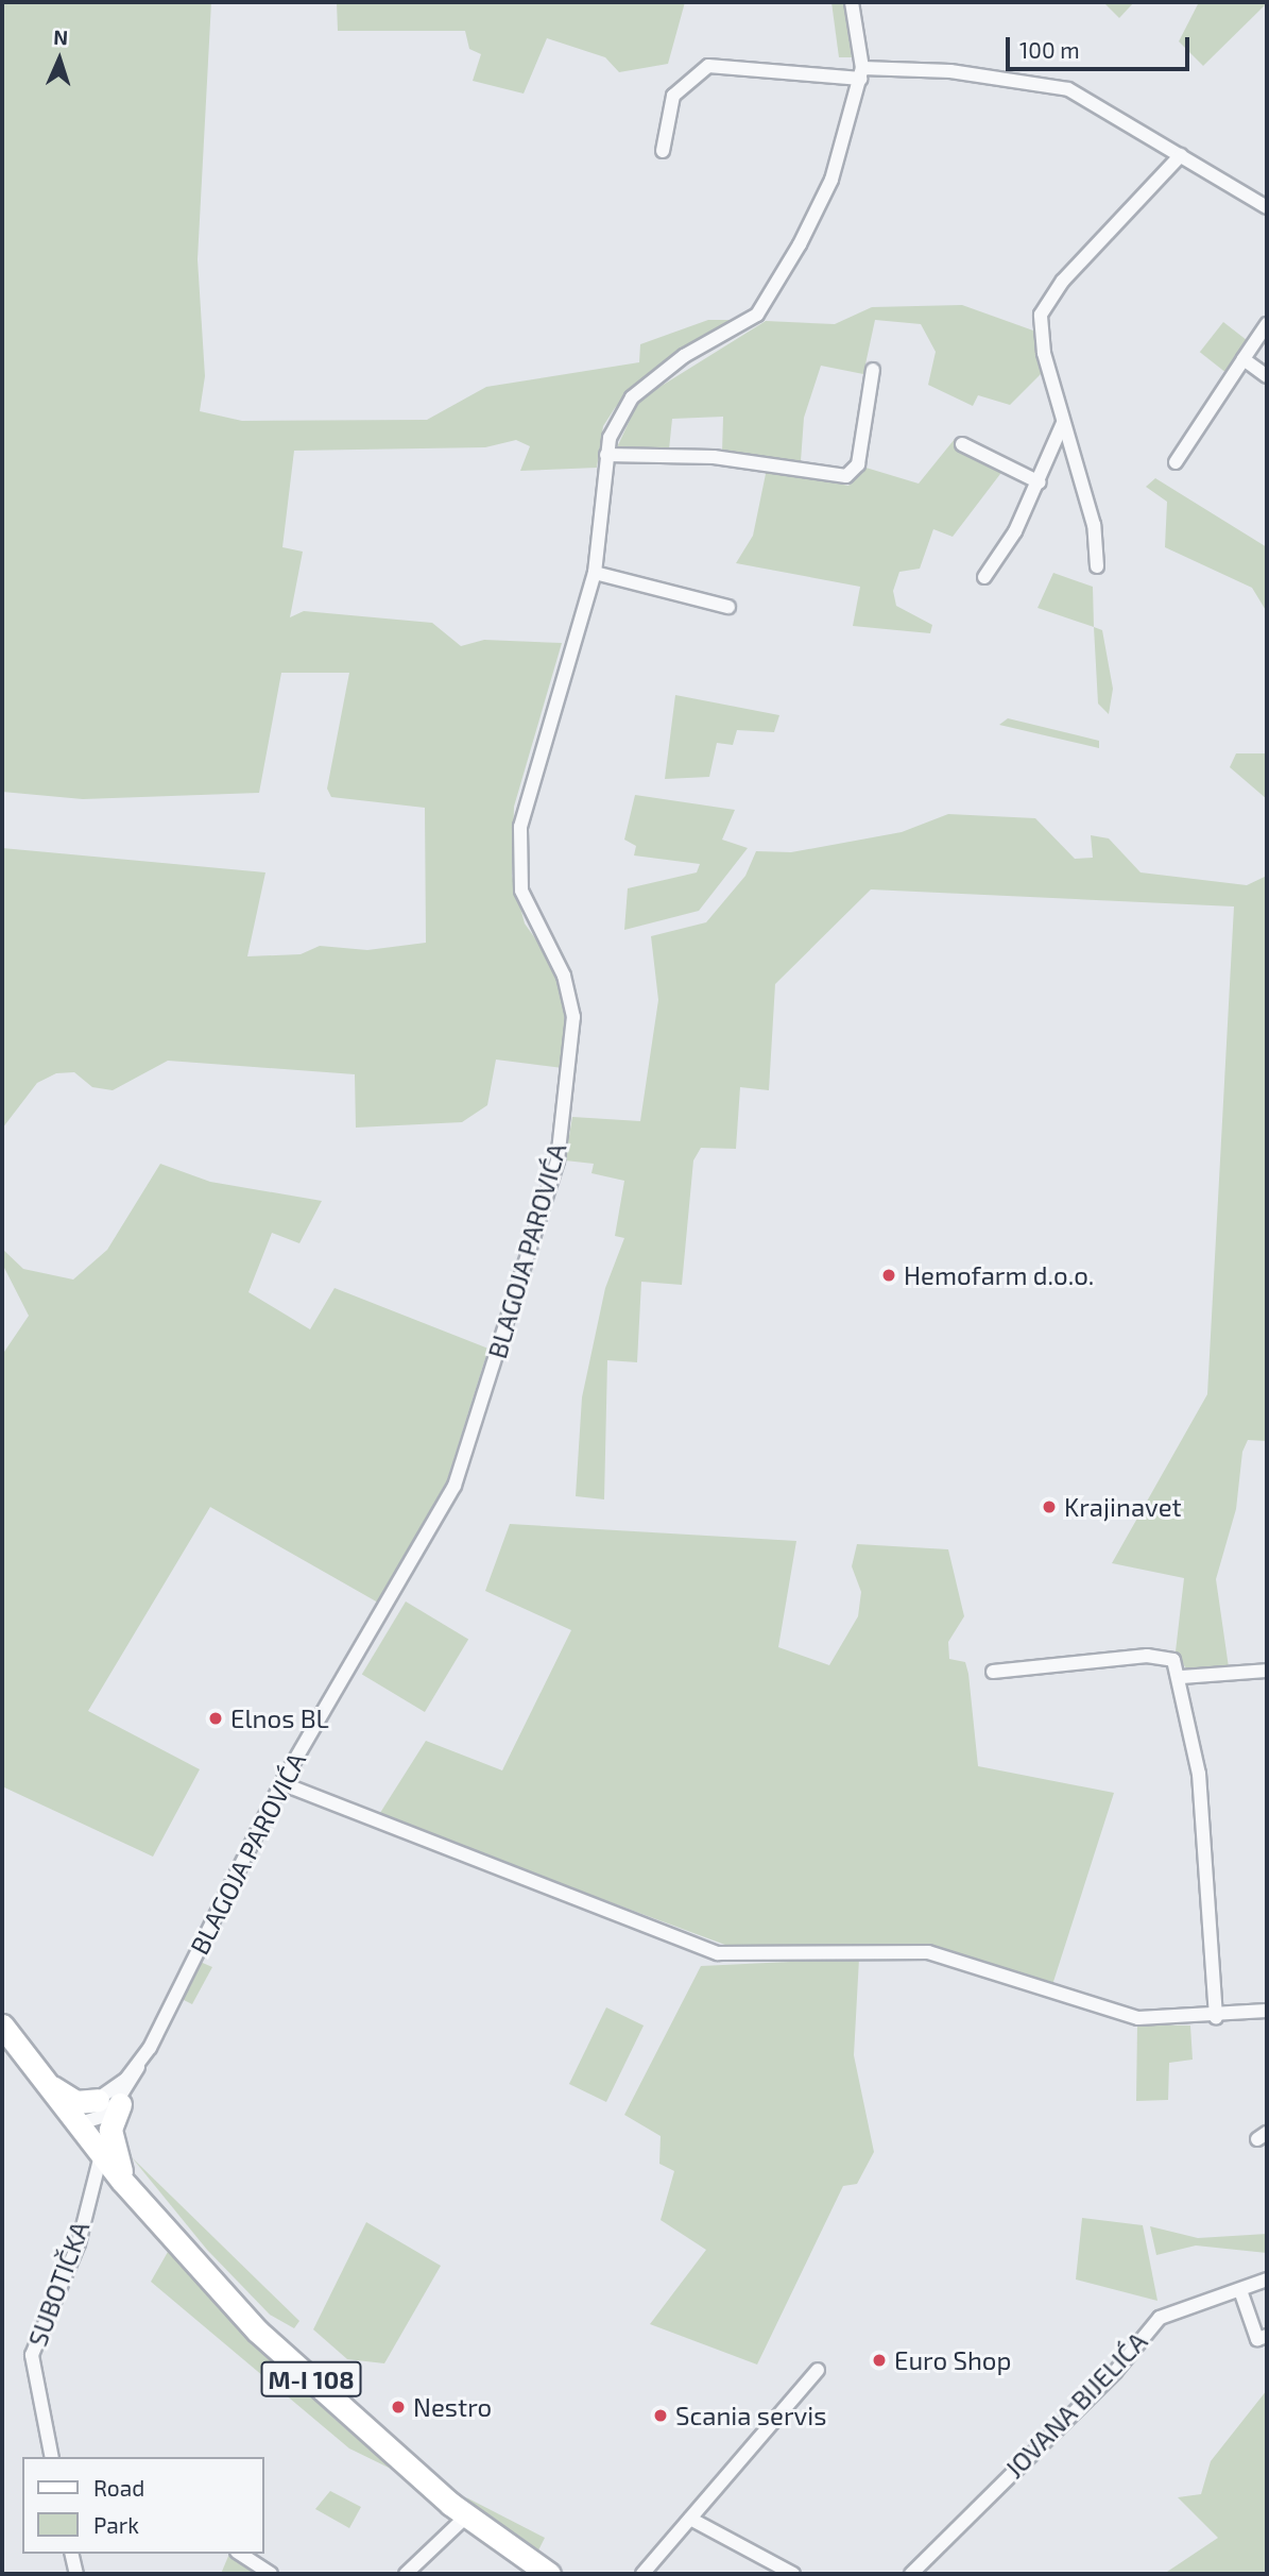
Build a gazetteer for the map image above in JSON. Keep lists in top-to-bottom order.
{
  "streets": {
    "main road": ["M-I 108"],
    "street": ["BLAGOJA PAROVIĆA", "SUBOTIČKA", "JOVANA BIJELIĆA"]
  },
  "crossings": [
    ["BLAGOJA PAROVIĆA", "M-I 108"],
    ["SUBOTIČKA", "M-I 108"]
  ],
  "places": [
    "Hemofarm d.o.o.",
    "Krajinavet",
    "Elnos BL",
    "Euro Shop",
    "Nestro",
    "Scania servis"
  ],
  "legend": ["Road", "Park"],
  "scale_bar": "100 m",
  "north": "top"
}
